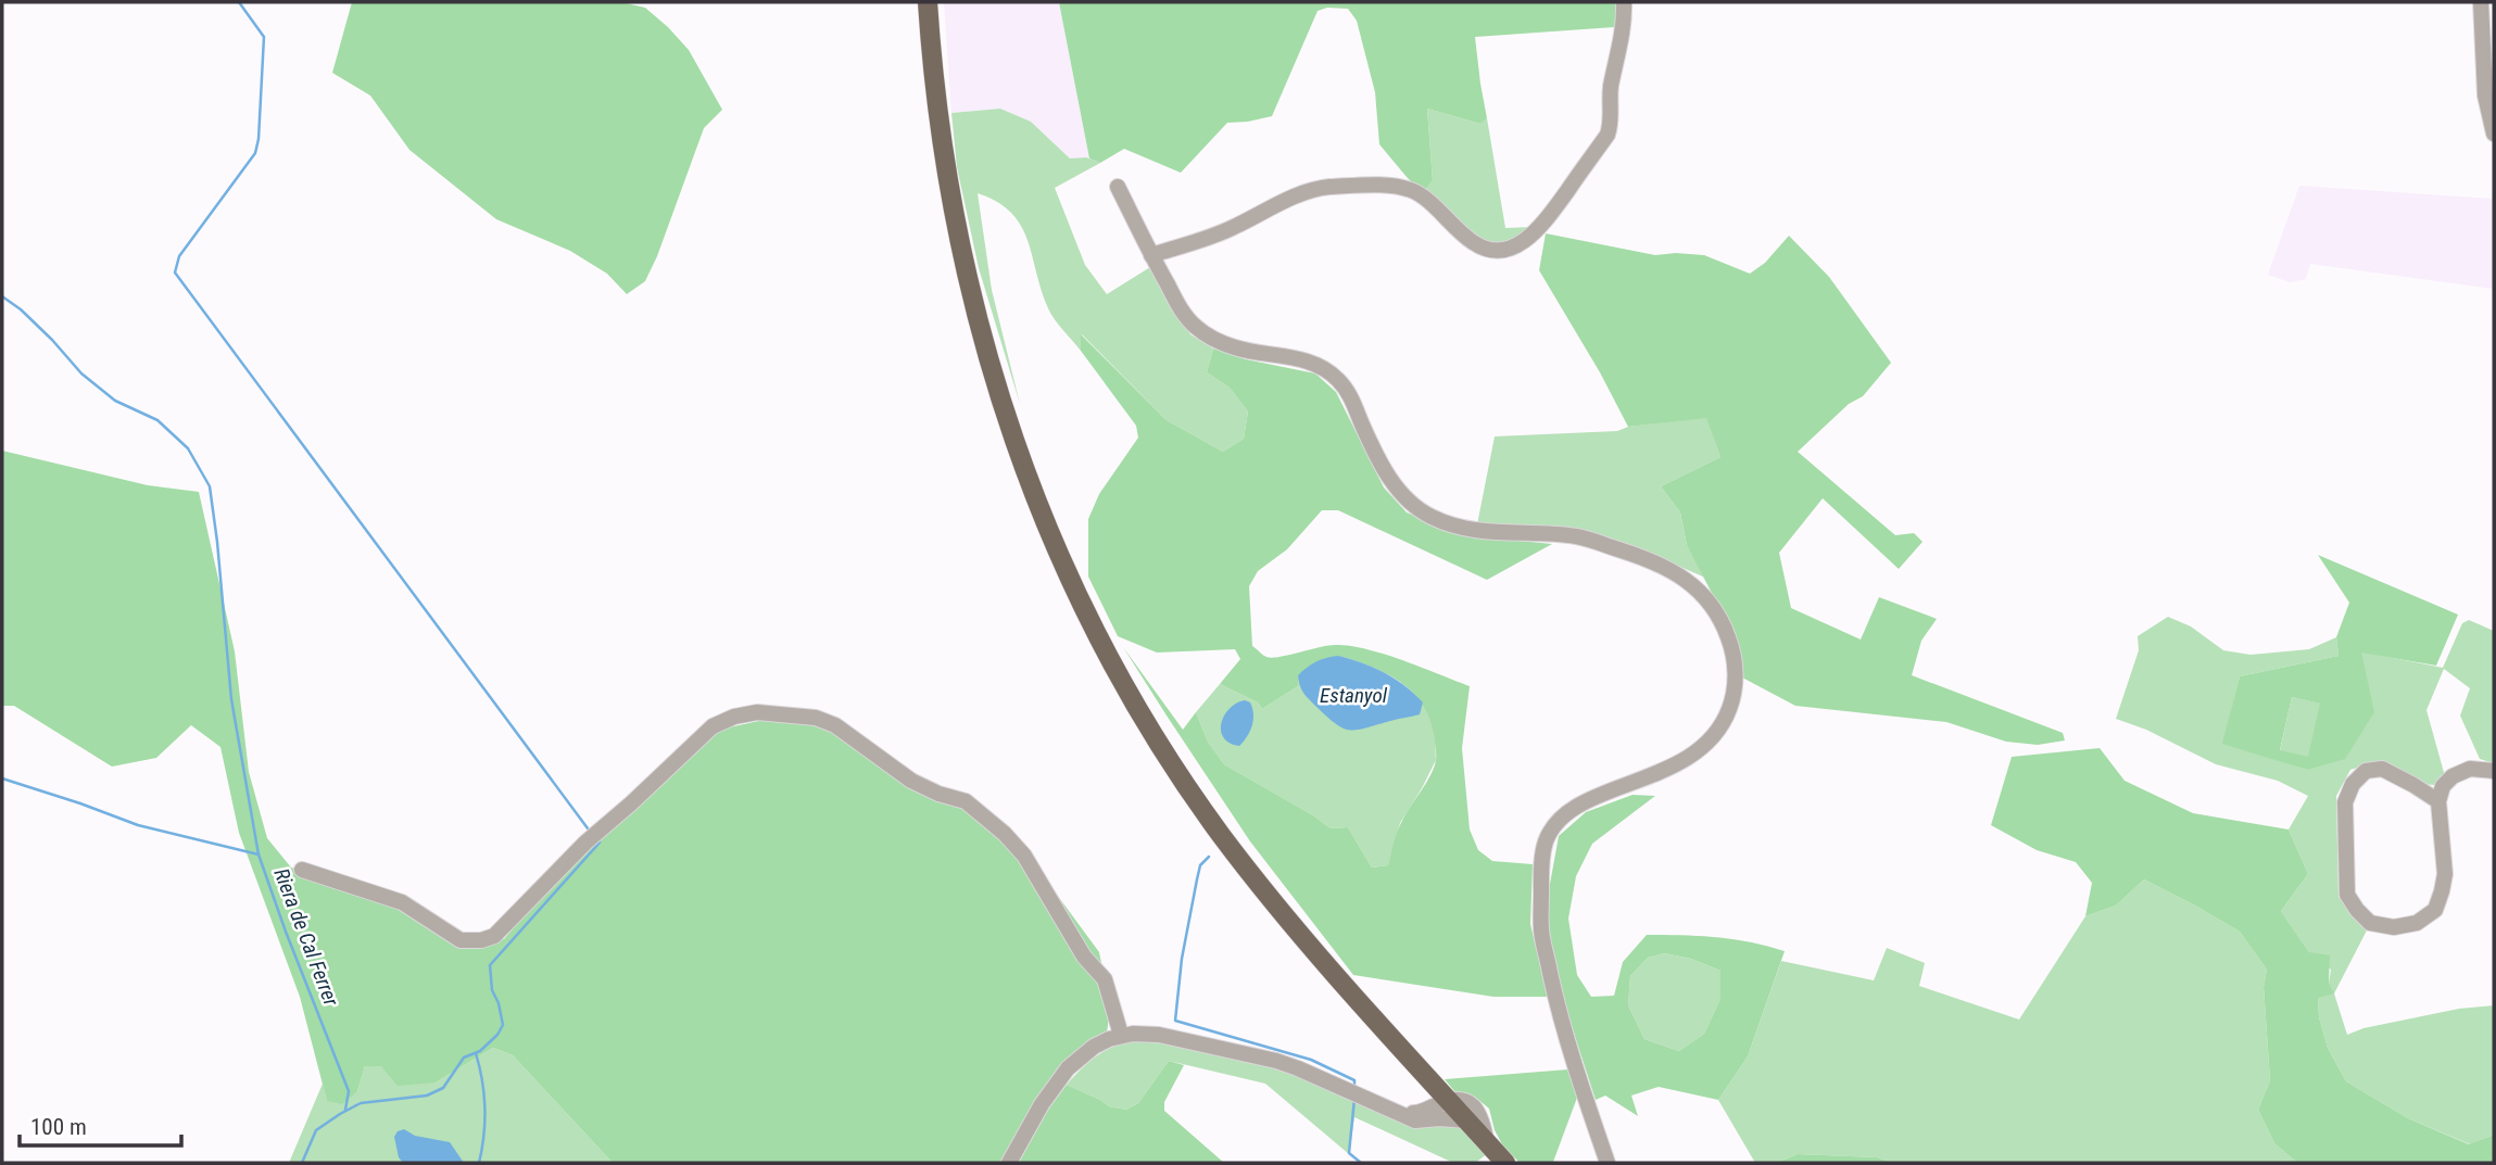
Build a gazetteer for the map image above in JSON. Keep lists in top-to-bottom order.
{
  "water": ["Estanyol", "Riera de Cal Ferrer"],
  "scale_bar": "100 m"
}
